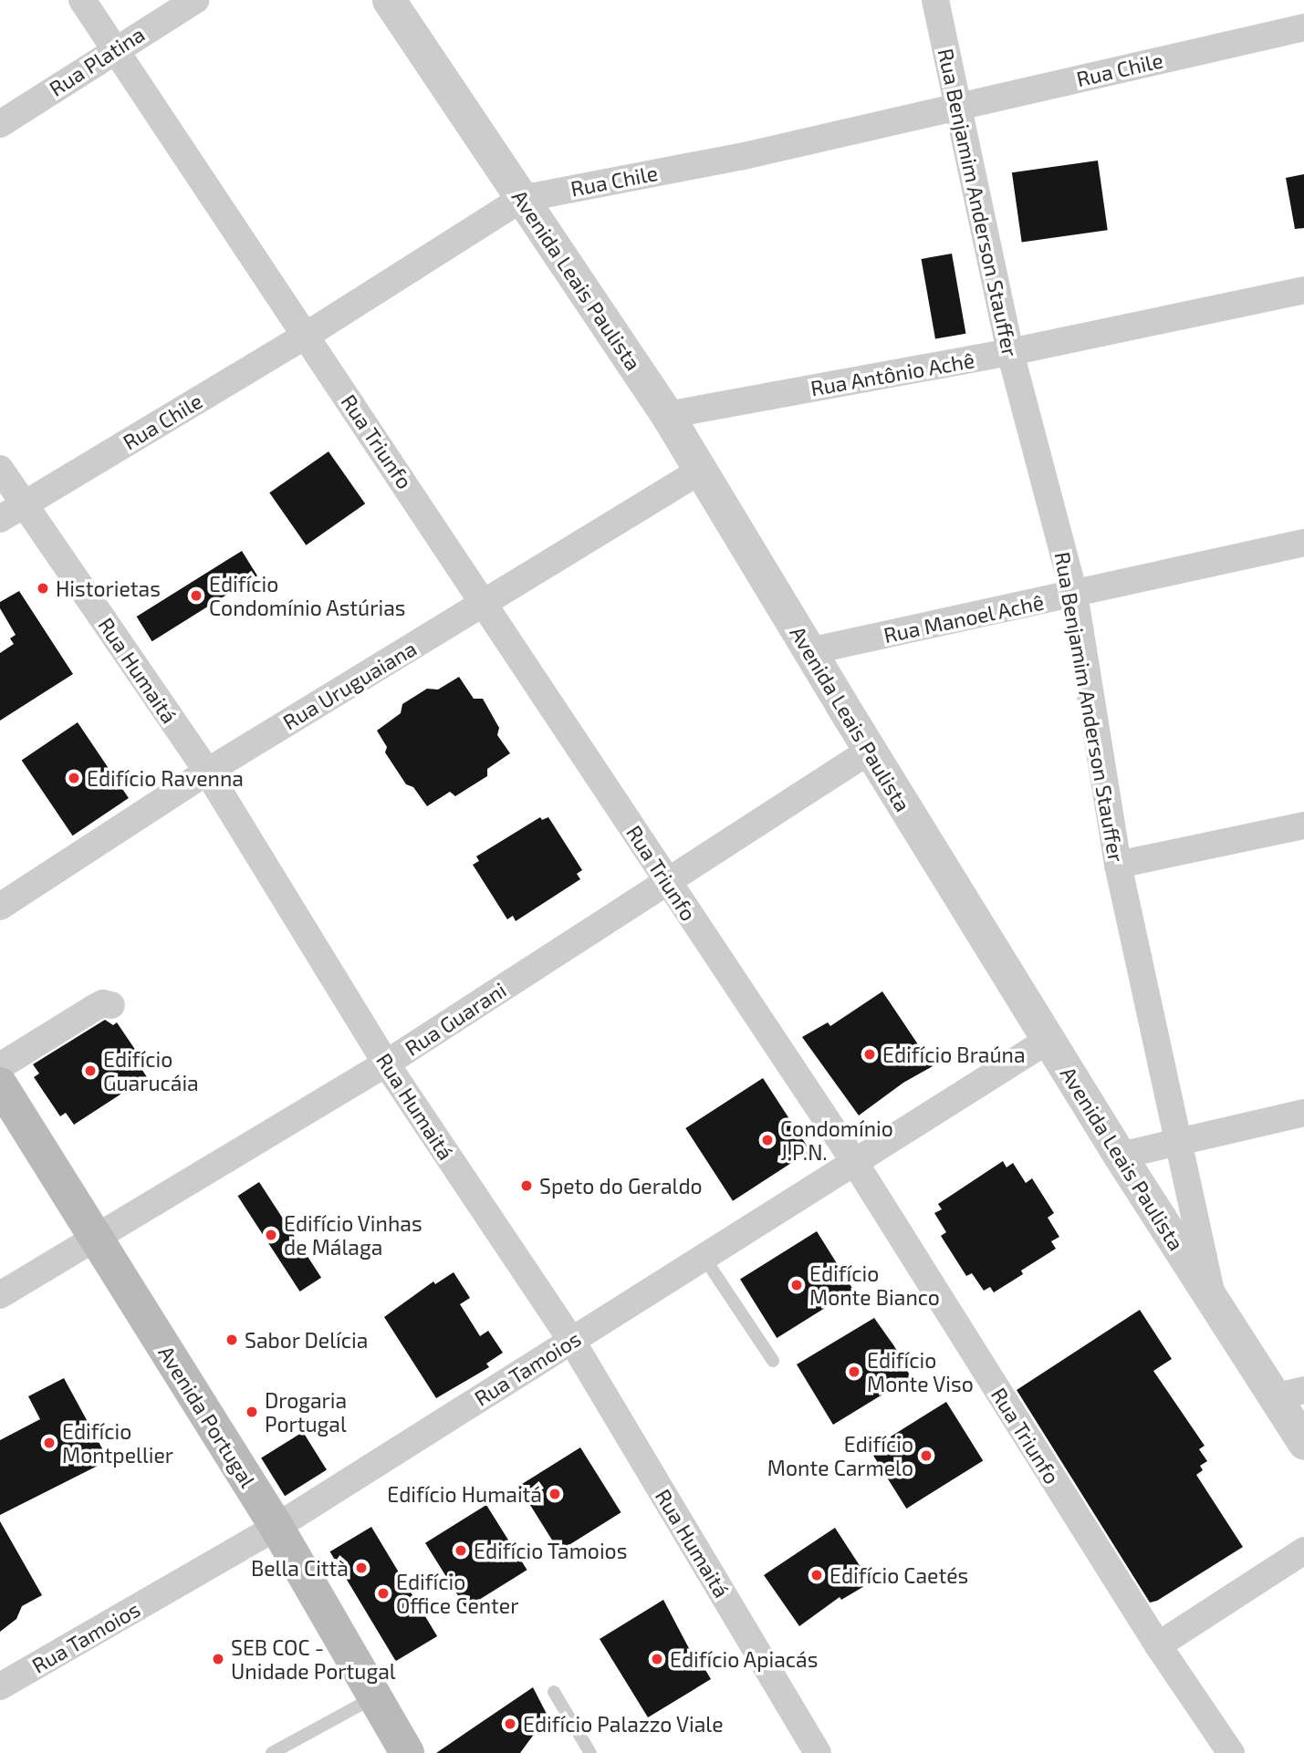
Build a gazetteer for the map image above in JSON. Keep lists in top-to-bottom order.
{
  "streets": {
    "main road": ["Avenida Portugal"],
    "street": [
      "Rua Platina",
      "Rua Chile",
      "Rua Benjamim Anderson Stauffer",
      "Avenida Leais Paulista",
      "Rua Antônio Achê",
      "Rua Triunfo",
      "Rua Manoel Achê",
      "Rua Humaitá",
      "Rua Uruguaiana",
      "Rua Guarani",
      "Rua Tamoios"
    ]
  },
  "crossings": [
    ["Rua Platina", "Rua Triunfo"],
    ["Rua Chile", "Rua Benjamim Anderson Stauffer"],
    ["Rua Chile", "Avenida Leais Paulista"],
    ["Rua Chile", "Rua Triunfo"],
    ["Rua Chile", "Rua Humaitá"],
    ["Rua Benjamim Anderson Stauffer", "Avenida Leais Paulista"],
    ["Rua Benjamim Anderson Stauffer", "Rua Antônio Achê"],
    ["Rua Benjamim Anderson Stauffer", "Rua Manoel Achê"],
    ["Avenida Leais Paulista", "Rua Antônio Achê"],
    ["Avenida Leais Paulista", "Rua Manoel Achê"],
    ["Avenida Leais Paulista", "Rua Uruguaiana"],
    ["Avenida Leais Paulista", "Rua Guarani"],
    ["Avenida Leais Paulista", "Rua Tamoios"],
    ["Rua Triunfo", "Rua Uruguaiana"],
    ["Rua Triunfo", "Rua Guarani"],
    ["Rua Triunfo", "Rua Tamoios"],
    ["Rua Humaitá", "Rua Uruguaiana"],
    ["Rua Humaitá", "Rua Guarani"],
    ["Rua Humaitá", "Rua Tamoios"],
    ["Rua Guarani", "Avenida Portugal"],
    ["Rua Tamoios", "Avenida Portugal"]
  ],
  "places": [
    "Historietas",
    "Edifício Condomínio Astúrias",
    "Edifício Ravenna",
    "Edifício Braúna",
    "Edifício Guarucáia",
    "Condomínio J.P.N.",
    "Speto do Geraldo",
    "Edifício Vinhas de Málaga",
    "Edifício Monte Bianco",
    "Sabor Delícia",
    "Edifício Monte Viso",
    "Drogaria Portugal",
    "Edifício Montpellier",
    "Edifício Monte Carmelo",
    "Edifício Humaitá",
    "Edifício Tamoios",
    "Bella Città",
    "Edifício Caetés",
    "Edifício Office Center",
    "SEB COC - Unidade Portugal",
    "Edifício Apiacás",
    "Edifício Palazzo Viale"
  ]
}
